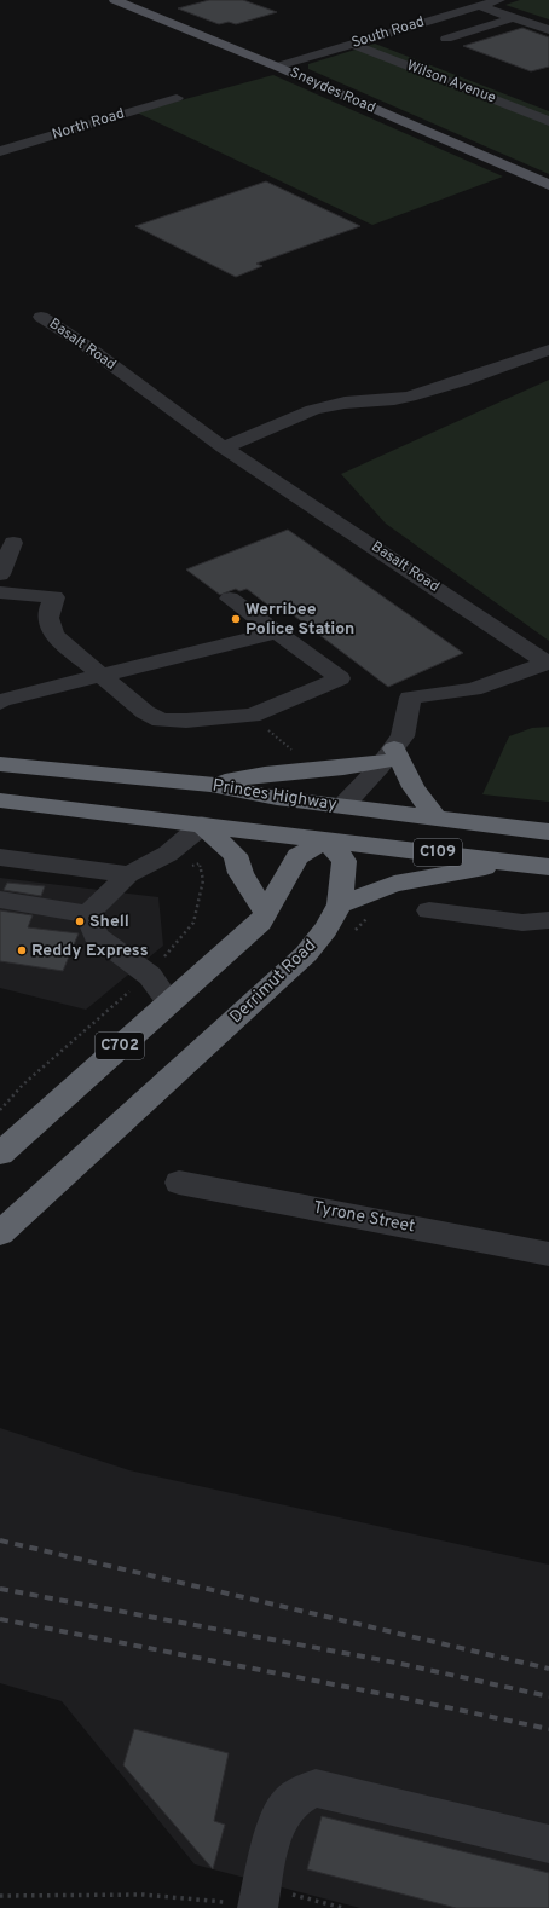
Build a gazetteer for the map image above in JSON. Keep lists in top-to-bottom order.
{
  "streets": {
    "highway": [
      "Princes Highway",
      "C109",
      "Derrimut Road",
      "C702"
    ],
    "main road": ["Sneydes Road"],
    "street": [
      "South Road",
      "Wilson Avenue",
      "North Road",
      "Basalt Road",
      "Tyrone Street"
    ]
  },
  "crossings": [
    ["South Road", "Wilson Avenue"],
    ["South Road", "Sneydes Road"],
    ["Basalt Road", "Princes Highway"],
    ["Princes Highway", "Derrimut Road"],
    ["Princes Highway", "C702"],
    ["Derrimut Road", "C702"]
  ],
  "places": ["Werribee Police Station", "Shell", "Reddy Express"]
}
